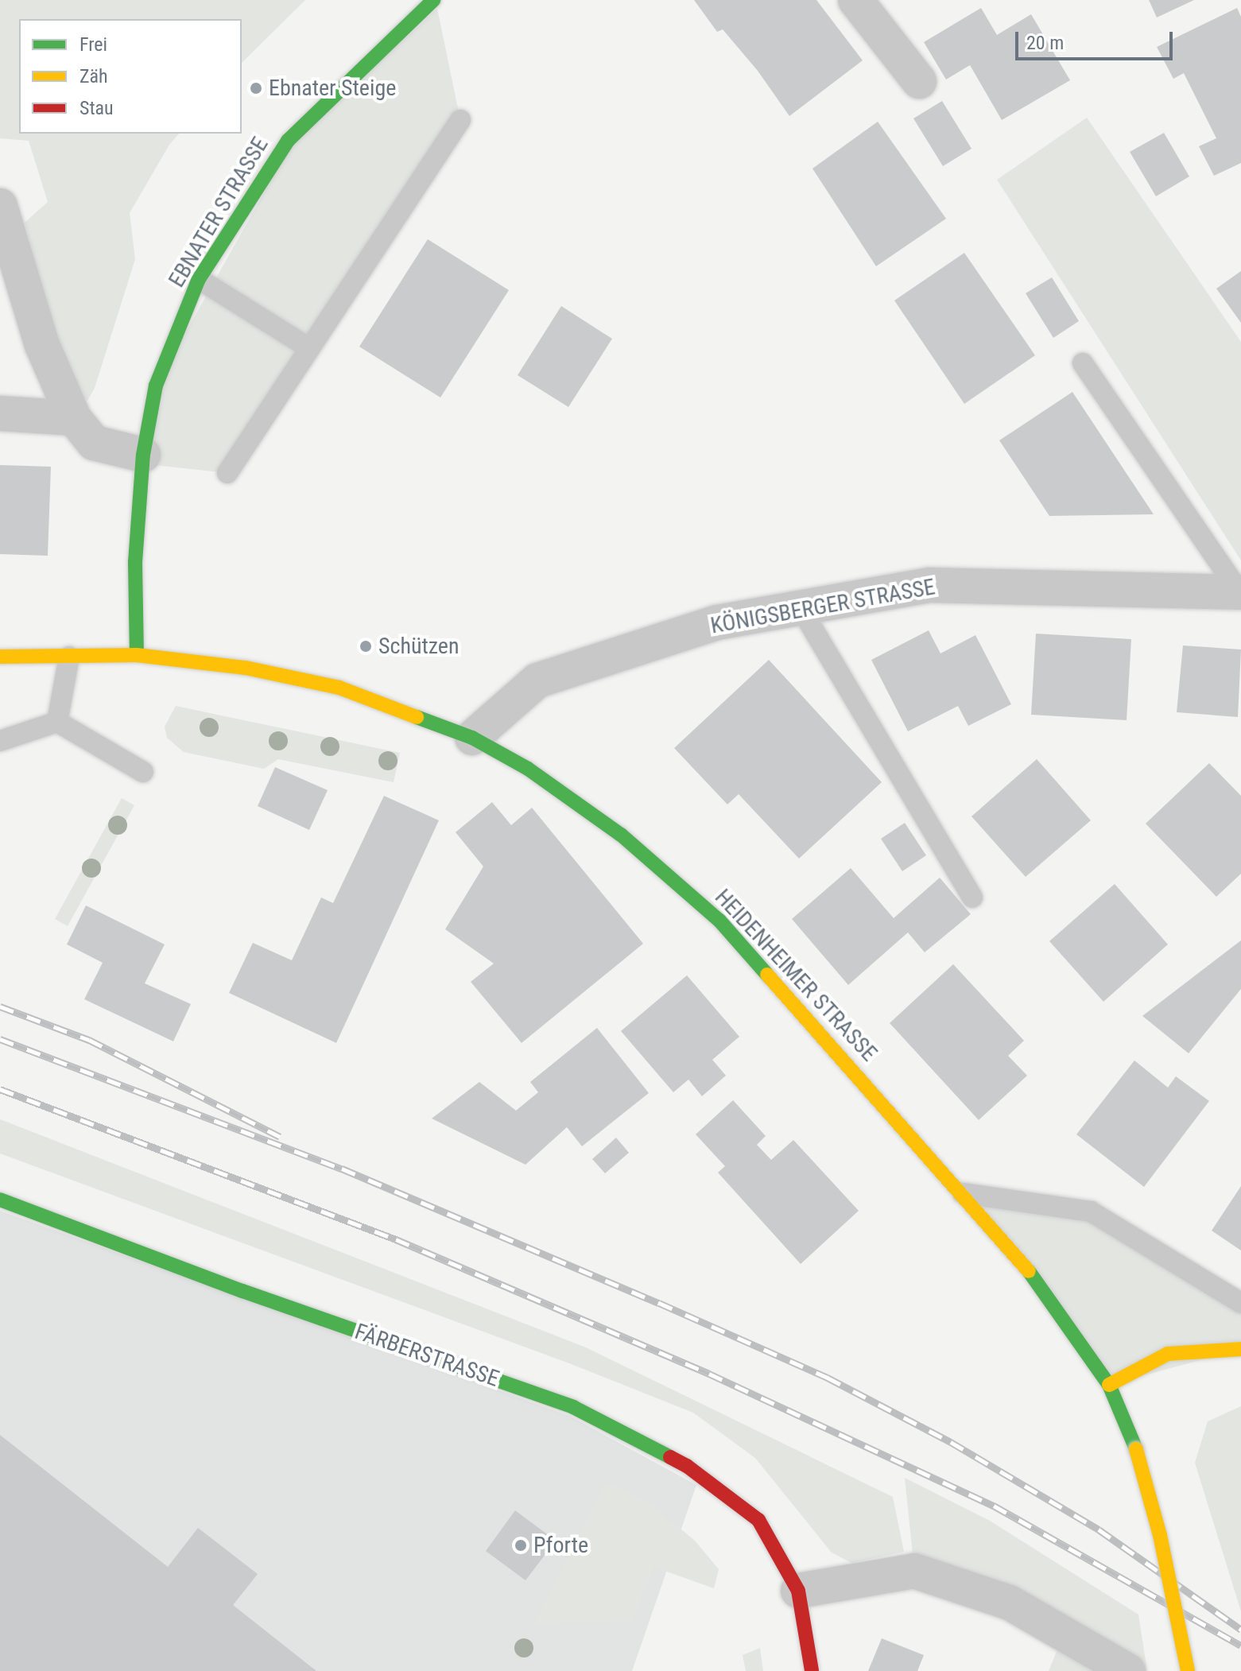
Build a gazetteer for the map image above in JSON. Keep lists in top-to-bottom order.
{
  "streets": {
    "main road": ["EBNATER STRASSE", "HEIDENHEIMER STRASSE", "FÄRBERSTRASSE"],
    "street": ["KÖNIGSBERGER STRASSE"]
  },
  "crossings": [
    ["EBNATER STRASSE", "HEIDENHEIMER STRASSE"],
    ["KÖNIGSBERGER STRASSE", "HEIDENHEIMER STRASSE"]
  ],
  "places": ["Ebnater Steige", "Schützen", "Pforte"],
  "legend": ["Frei", "Zäh", "Stau"],
  "scale_bar": "20 m"
}
